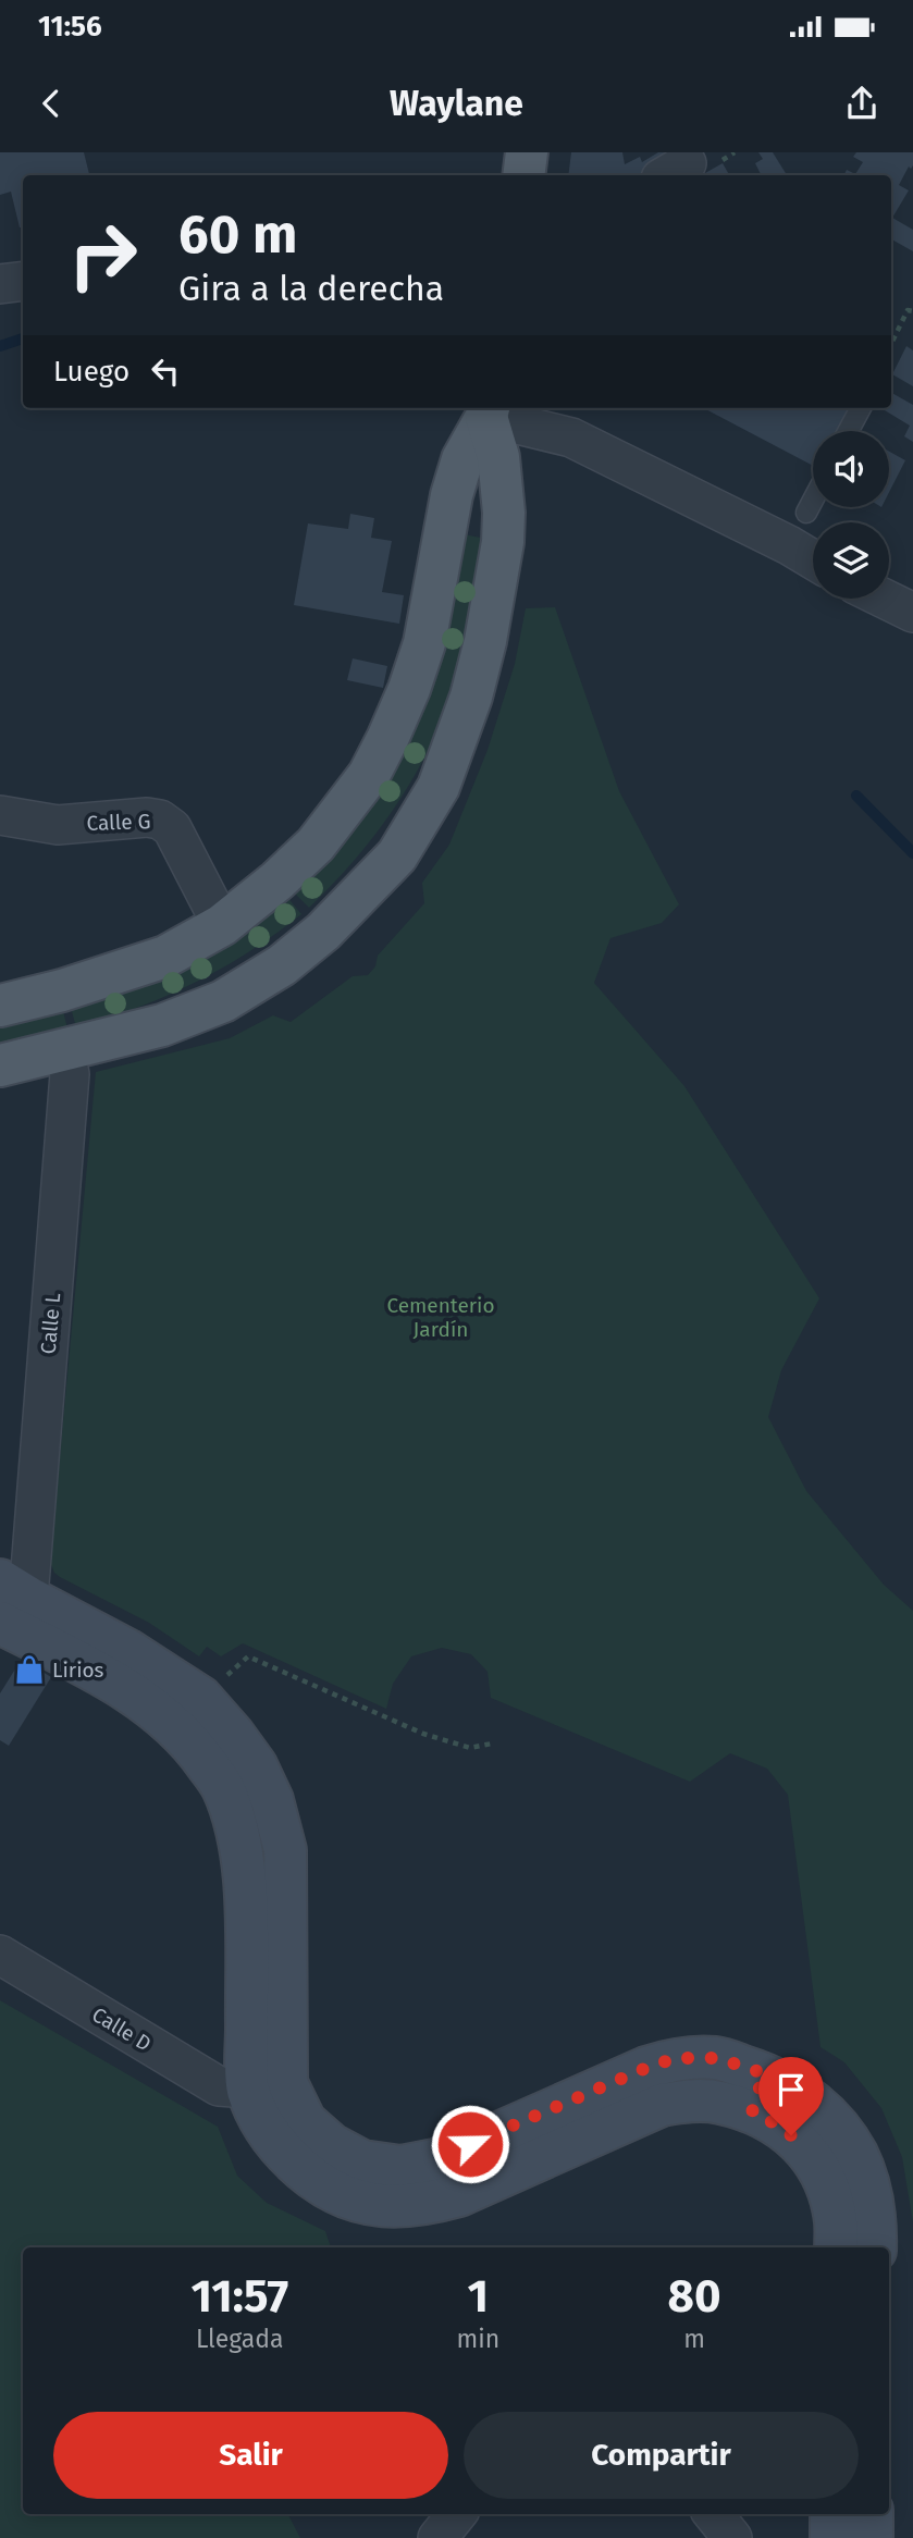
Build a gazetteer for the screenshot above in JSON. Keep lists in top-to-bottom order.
{
  "streets": {
    "street": ["Calle G", "Calle L", "Calle D"]
  },
  "parks": ["Cementerio Jardín"],
  "places": {
    "shop": ["Lirios"]
  },
  "page": {
    "status": "11:56",
    "header": "Waylane",
    "turn": ["60 m", "Gira a la derecha"],
    "then": "Luego",
    "eta": [
      "11:57",
      "Llegada",
      "1",
      "min",
      "80",
      "m"
    ],
    "buttons": ["Salir", "Compartir"]
  }
}
